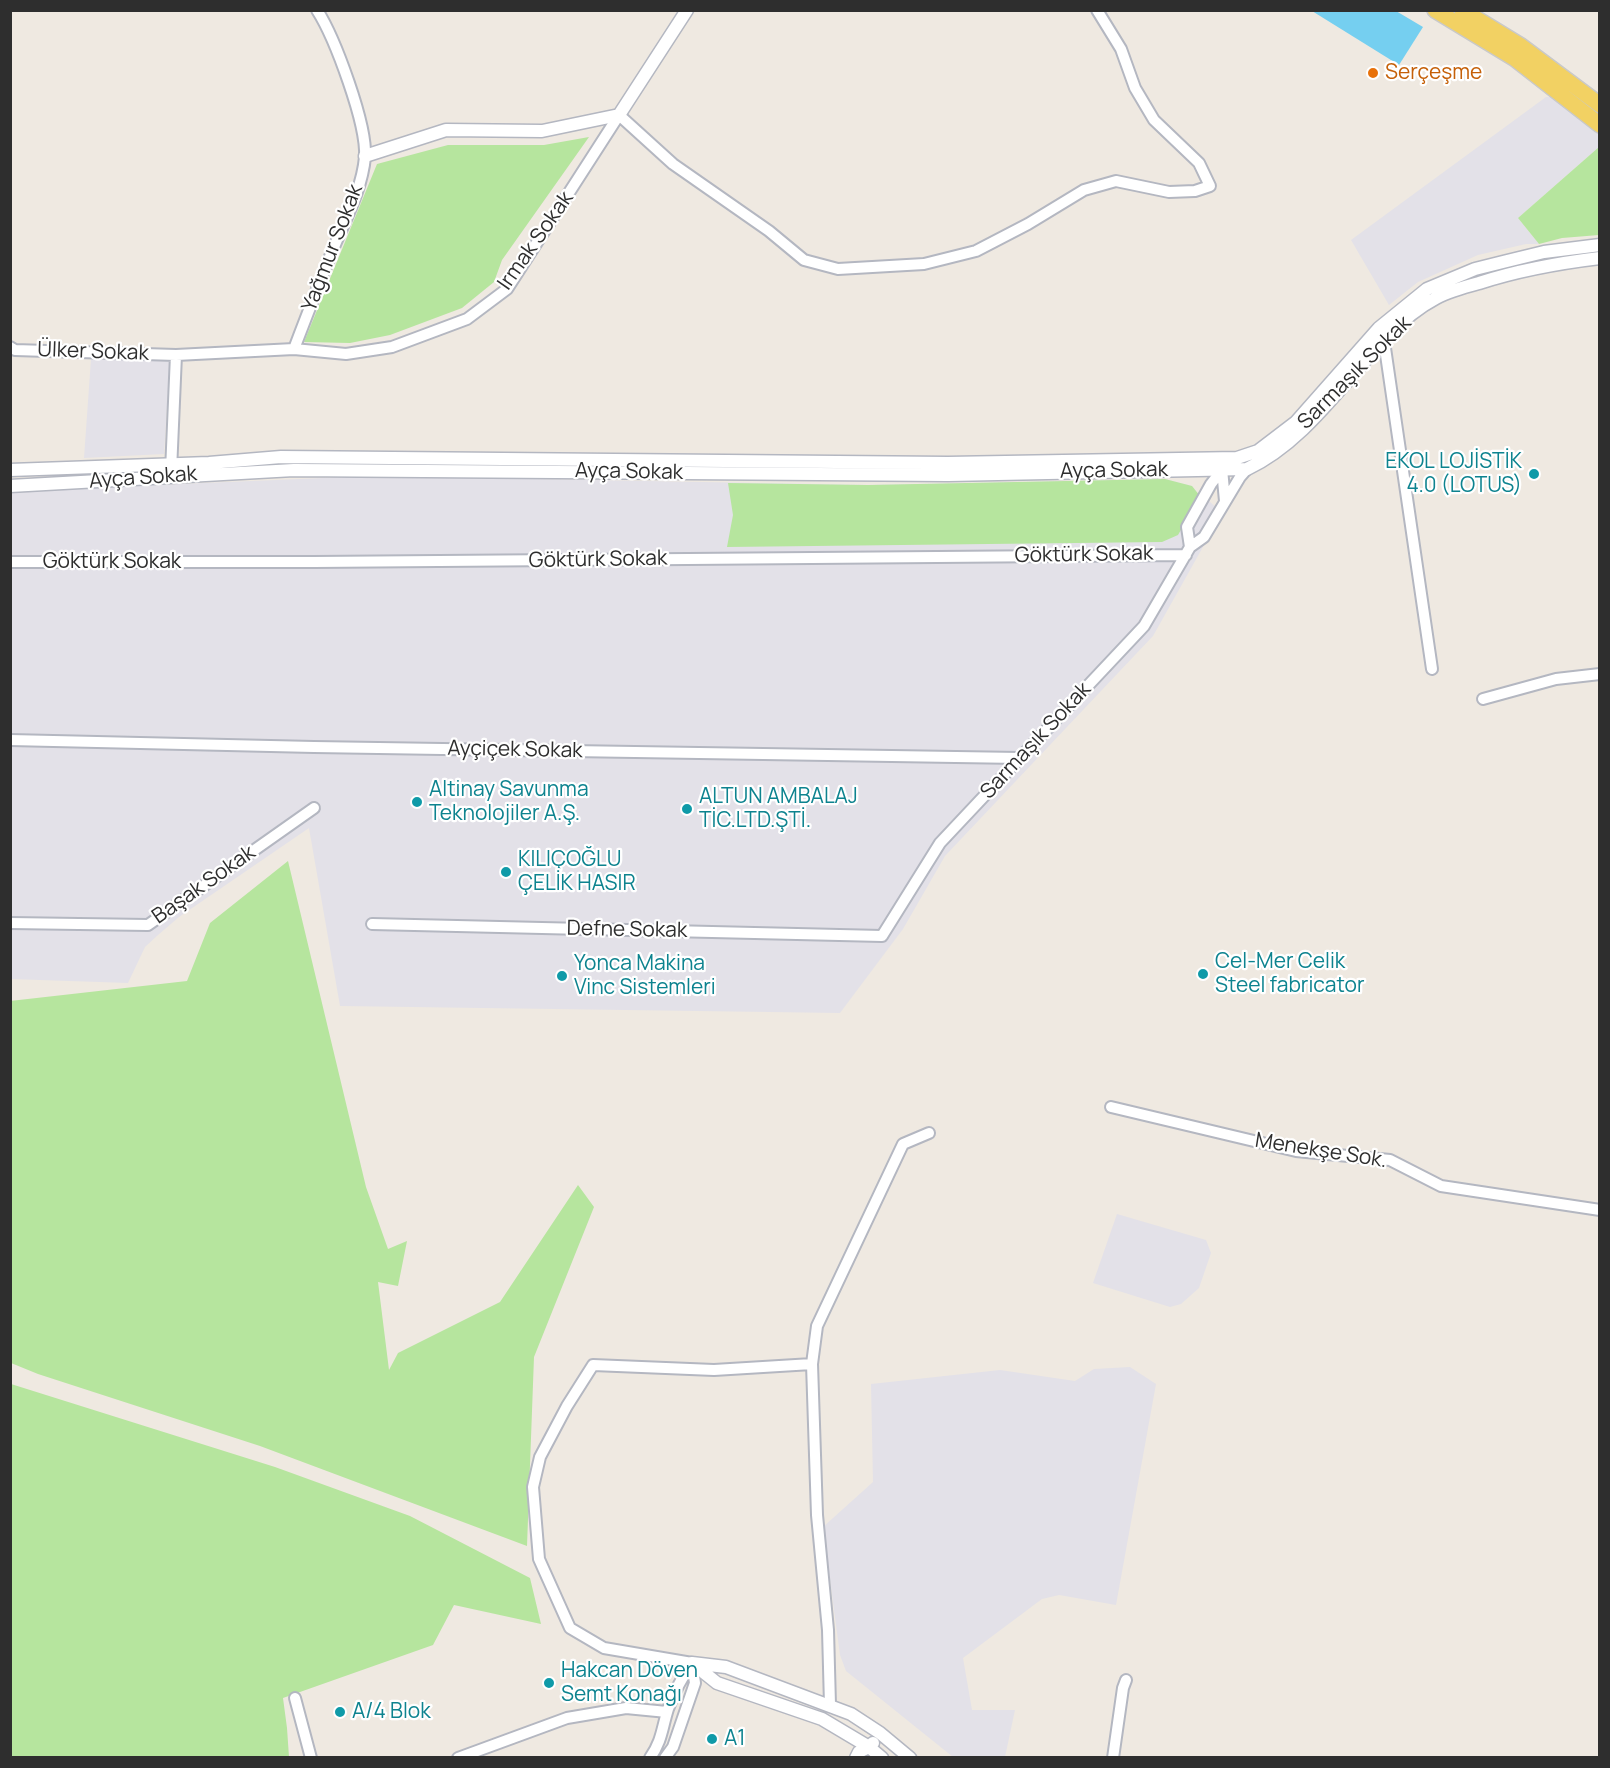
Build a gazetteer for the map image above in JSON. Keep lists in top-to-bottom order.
{
  "streets": {
    "street": [
      "Irmak Sokak",
      "Yağmur Sokak",
      "Ülker Sokak",
      "Sarmaşık Sokak",
      "Ayça Sokak",
      "Göktürk Sokak",
      "Ayçiçek Sokak",
      "Başak Sokak",
      "Defne Sokak",
      "Menekşe Sok."
    ]
  },
  "crossings": [
    ["Irmak Sokak", "Yağmur Sokak"],
    ["Irmak Sokak", "Ülker Sokak"],
    ["Sarmaşık Sokak", "Ayça Sokak"],
    ["Sarmaşık Sokak", "Göktürk Sokak"],
    ["Sarmaşık Sokak", "Ayçiçek Sokak"],
    ["Sarmaşık Sokak", "Defne Sokak"]
  ],
  "places": [
    "Serçeşme",
    "EKOL LOJİSTİK 4.0 (LOTUS)",
    "Altinay Savunma Teknolojiler A.Ş.",
    "ALTUN AMBALAJ TİC.LTD.ŞTİ.",
    "KILIÇOĞLU ÇELİK HASIR",
    "Cel-Mer Celik Steel fabricator",
    "Yonca Makina Vinc Sistemleri",
    "Hakcan Döven Semt Konağı",
    "A/4 Blok",
    "A1"
  ]
}
